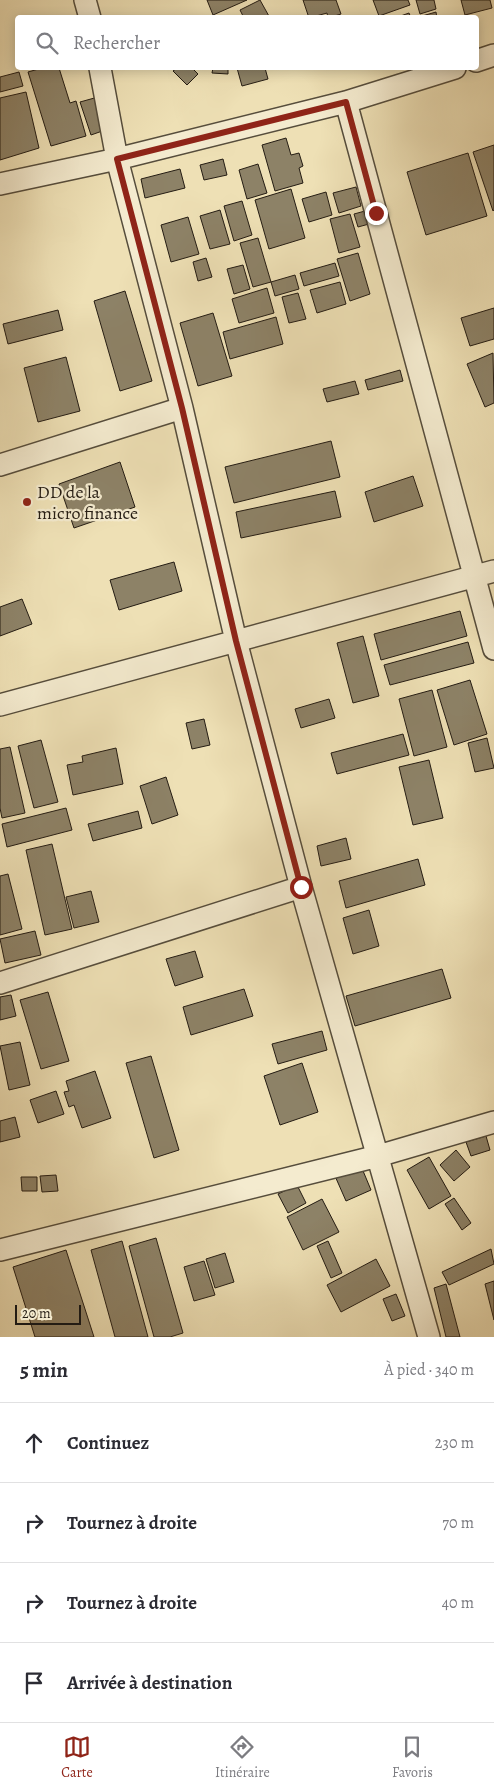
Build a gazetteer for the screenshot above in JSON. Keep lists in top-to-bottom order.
{
  "places": ["DD de la micro finance"],
  "scale_bar": "20 m",
  "page": {
    "search": "Rechercher",
    "scale": "20 m",
    "heading": ["5 min", "À pied · 340 m"],
    "list": [
      ["Continuez", "230 m"],
      ["Tournez à droite", "70 m"],
      ["Tournez à droite", "40 m"],
      "Arrivée à destination"
    ],
    "nav": ["Carte", "Itinéraire", "Favoris"]
  }
}
